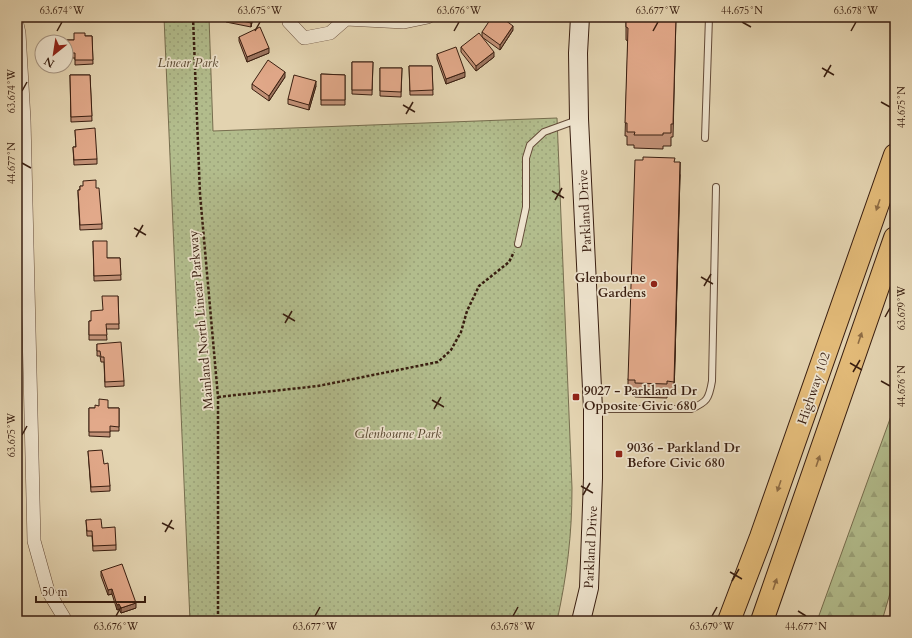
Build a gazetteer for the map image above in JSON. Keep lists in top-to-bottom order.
{
  "streets": {
    "highway": ["Highway 102"],
    "street": ["Parkland Drive"],
    "path": ["Mainland North Linear Parkway"]
  },
  "parks": ["Linear Park", "Glenbourne Park"],
  "places": {
    "other": ["Glenbourne Gardens"],
    "transit": ["9027 - Parkland Dr Opposite Civic 680", "9036 - Parkland Dr Before Civic 680"]
  },
  "scale_bar": "50 m",
  "north": "bottom left",
  "coordinates": [
    "63.674°W",
    "63.675°W",
    "63.676°W",
    "63.677°W",
    "44.675°N",
    "63.678°W",
    "44.677°N",
    "63.679°W",
    "44.676°N"
  ]
}
